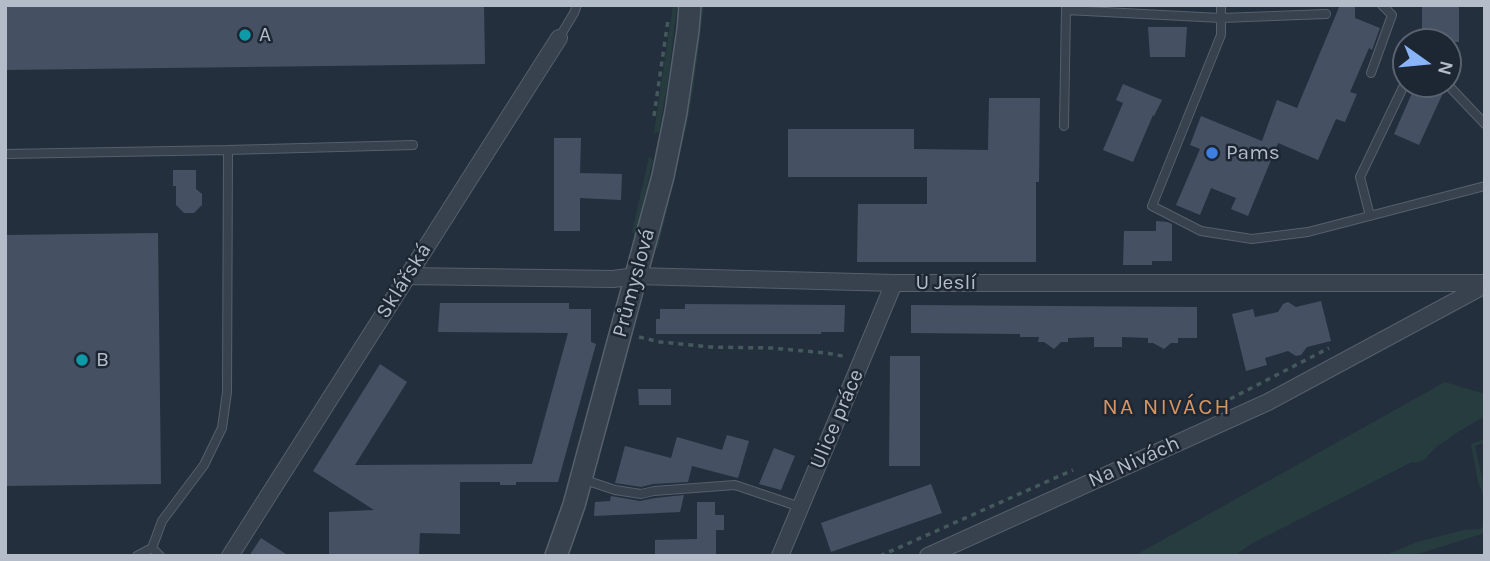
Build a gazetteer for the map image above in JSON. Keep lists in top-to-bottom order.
{
  "streets": {
    "street": [
      "Sklářská",
      "Průmyslová",
      "U Jeslí",
      "Ulice práce",
      "Na Nivách"
    ]
  },
  "crossings": [
    ["Sklářská", "U Jeslí"],
    ["Průmyslová", "U Jeslí"],
    ["U Jeslí", "Ulice práce"],
    ["U Jeslí", "Na Nivách"]
  ],
  "districts": ["NA NIVÁCH"],
  "places": ["A", "Pams", "B"],
  "north": "right"
}
